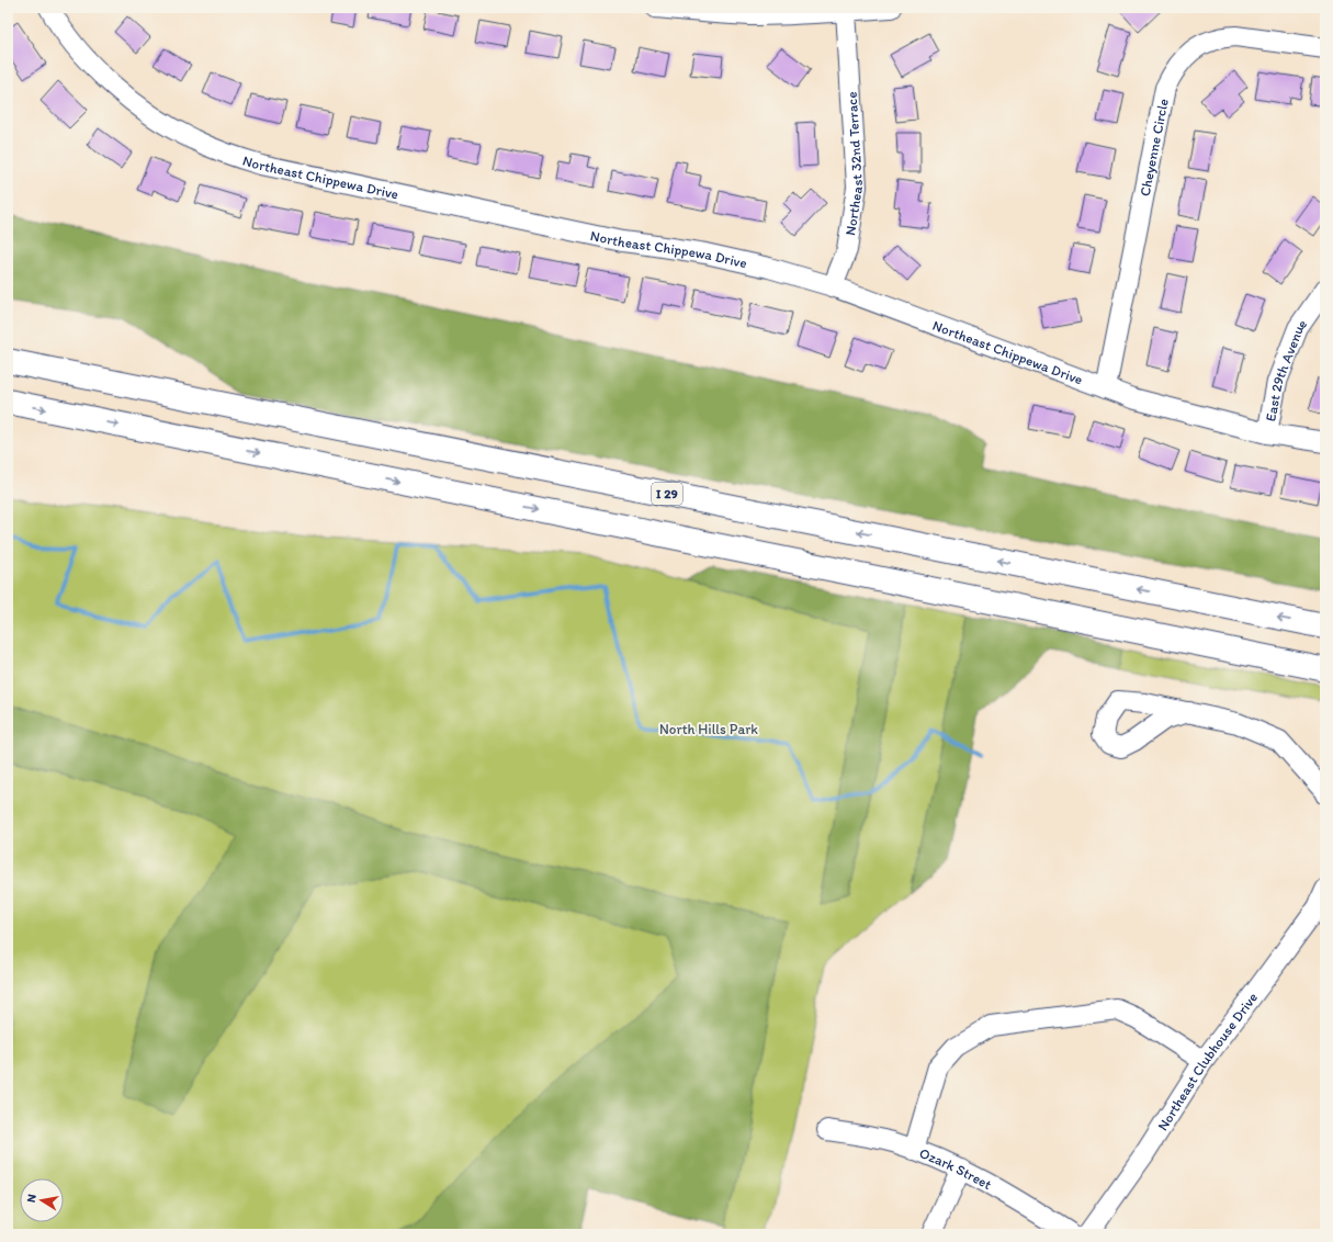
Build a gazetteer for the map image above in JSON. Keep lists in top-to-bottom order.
{
  "streets": {
    "highway": ["I 29"],
    "street": [
      "Cheyenne Circle",
      "Northeast 32nd Terrace",
      "Northeast Chippewa Drive",
      "East 29th Avenue",
      "Northeast Clubhouse Drive",
      "Ozark Street"
    ]
  },
  "crossings": [
    ["Cheyenne Circle", "Northeast Chippewa Drive"],
    ["Northeast 32nd Terrace", "Northeast Chippewa Drive"],
    ["Northeast Chippewa Drive", "East 29th Avenue"]
  ],
  "parks": ["North Hills Park"],
  "north": "left"
}
